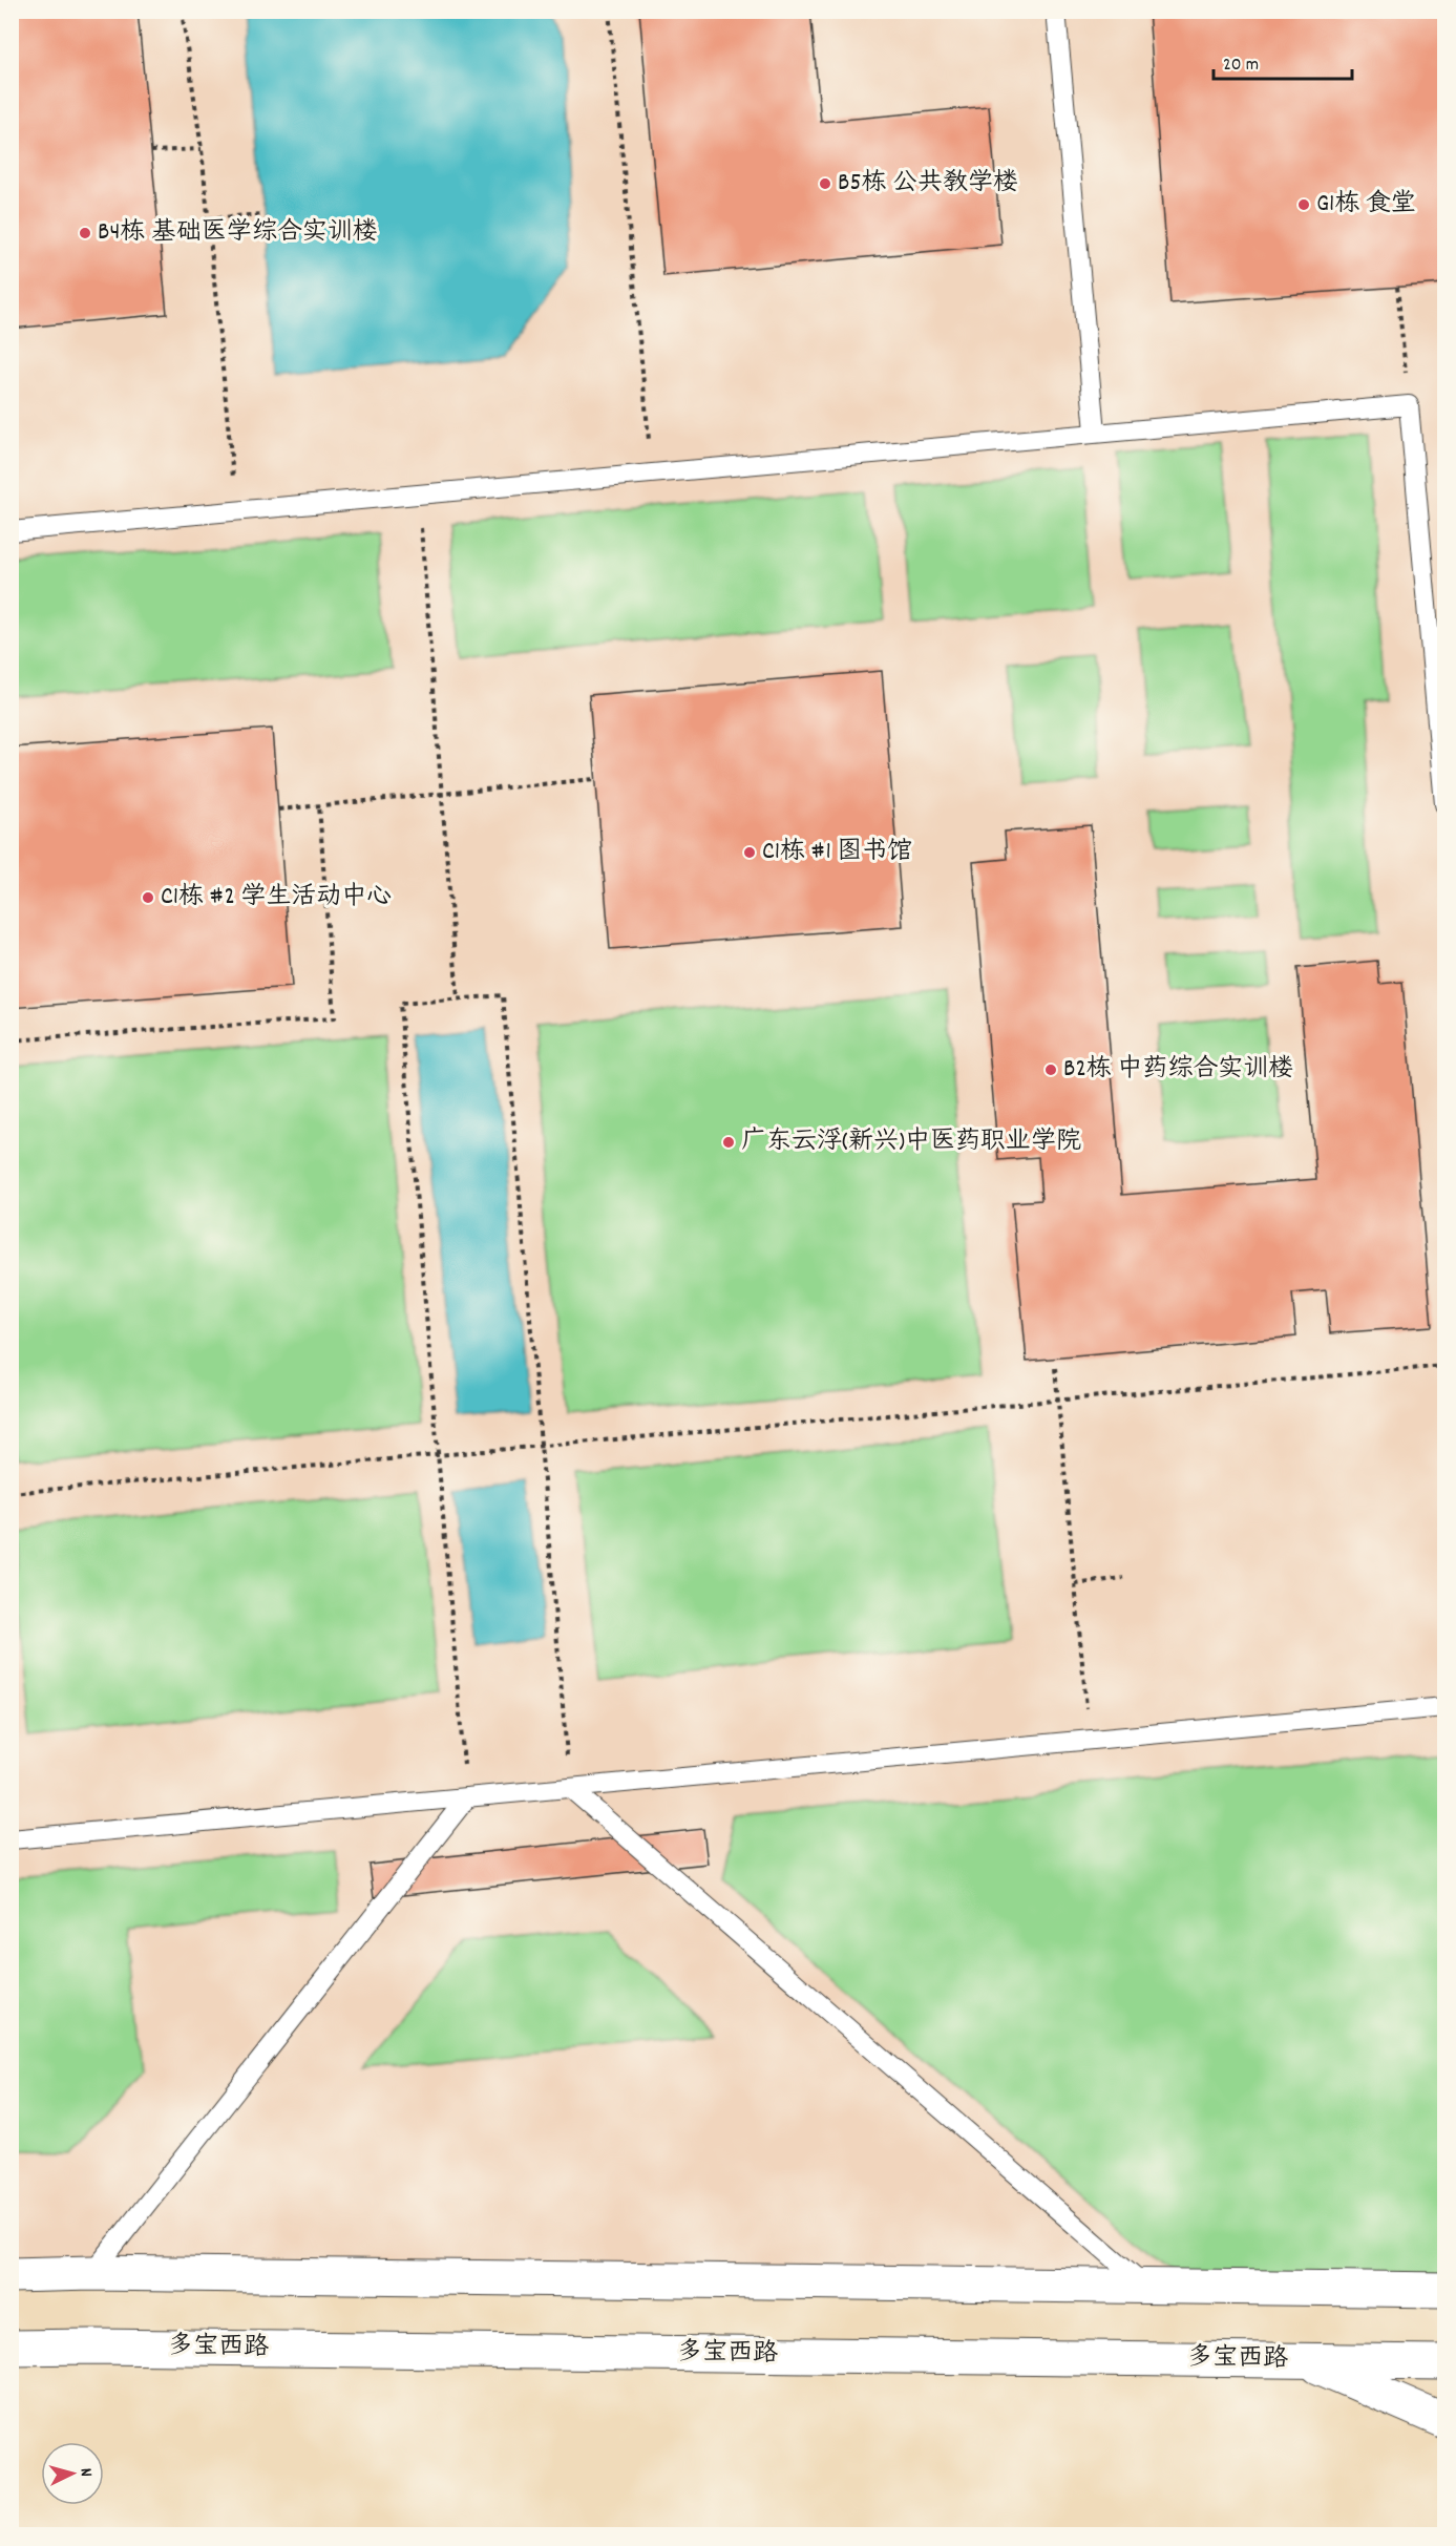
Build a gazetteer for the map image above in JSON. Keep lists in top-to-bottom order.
{
  "streets": {
    "street": ["多宝西路"]
  },
  "places": [
    "B5栋 公共教学楼",
    "G1栋 食堂",
    "B4栋 基础医学综合实训楼",
    "C1栋 #1 图书馆",
    "C1栋 #2 学生活动中心",
    "B2栋 中药综合实训楼",
    "广东云浮(新兴)中医药职业学院"
  ],
  "scale_bar": "20 m",
  "north": "right"
}
